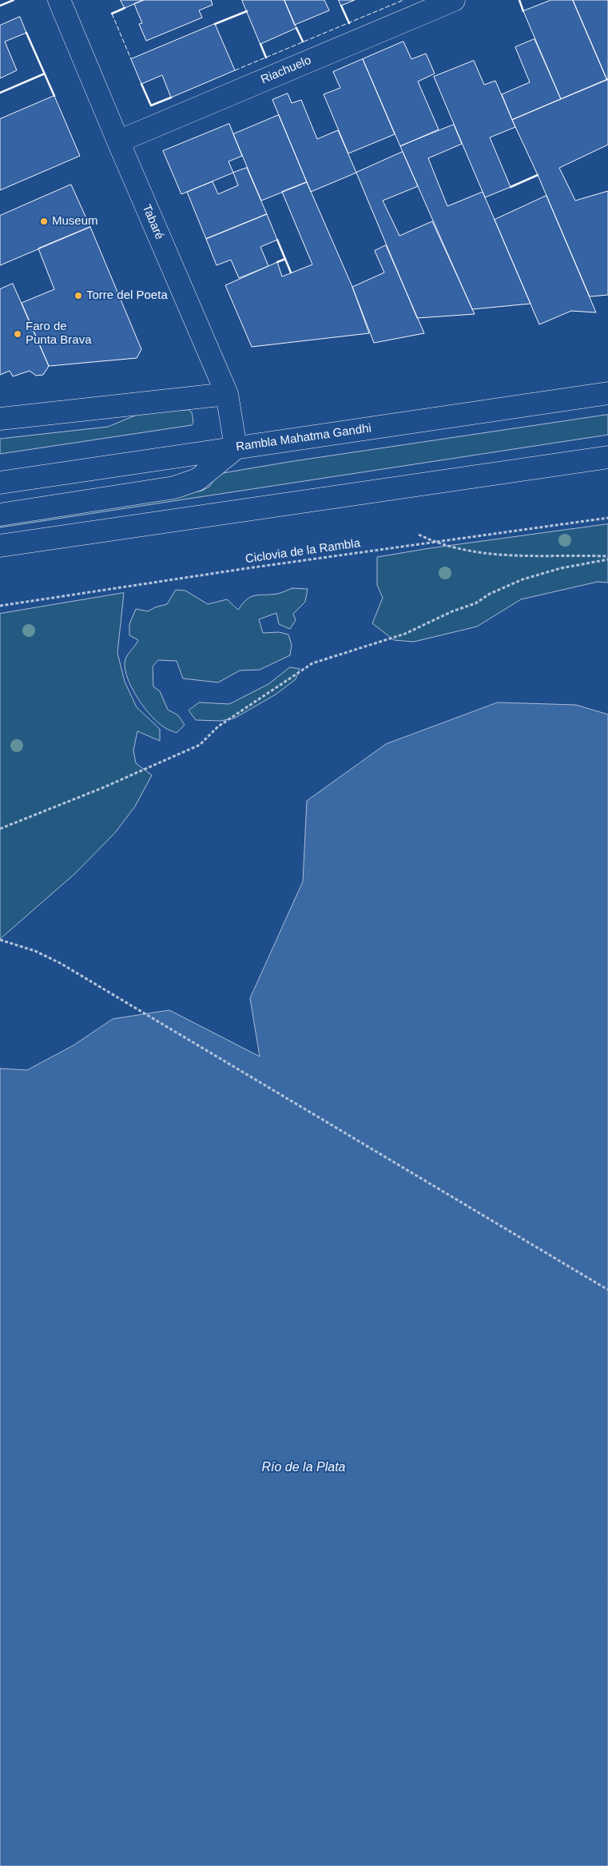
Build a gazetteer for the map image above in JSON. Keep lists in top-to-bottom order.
{
  "streets": {
    "main road": ["Riachuelo", "Tabaré", "Rambla Mahatma Gandhi"],
    "path": ["Ciclovia de la Rambla"]
  },
  "crossings": [
    ["Riachuelo", "Tabaré"],
    ["Tabaré", "Rambla Mahatma Gandhi"]
  ],
  "water": ["Río de la Plata"],
  "places": ["Museum", "Torre del Poeta", "Faro de Punta Brava"]
}
